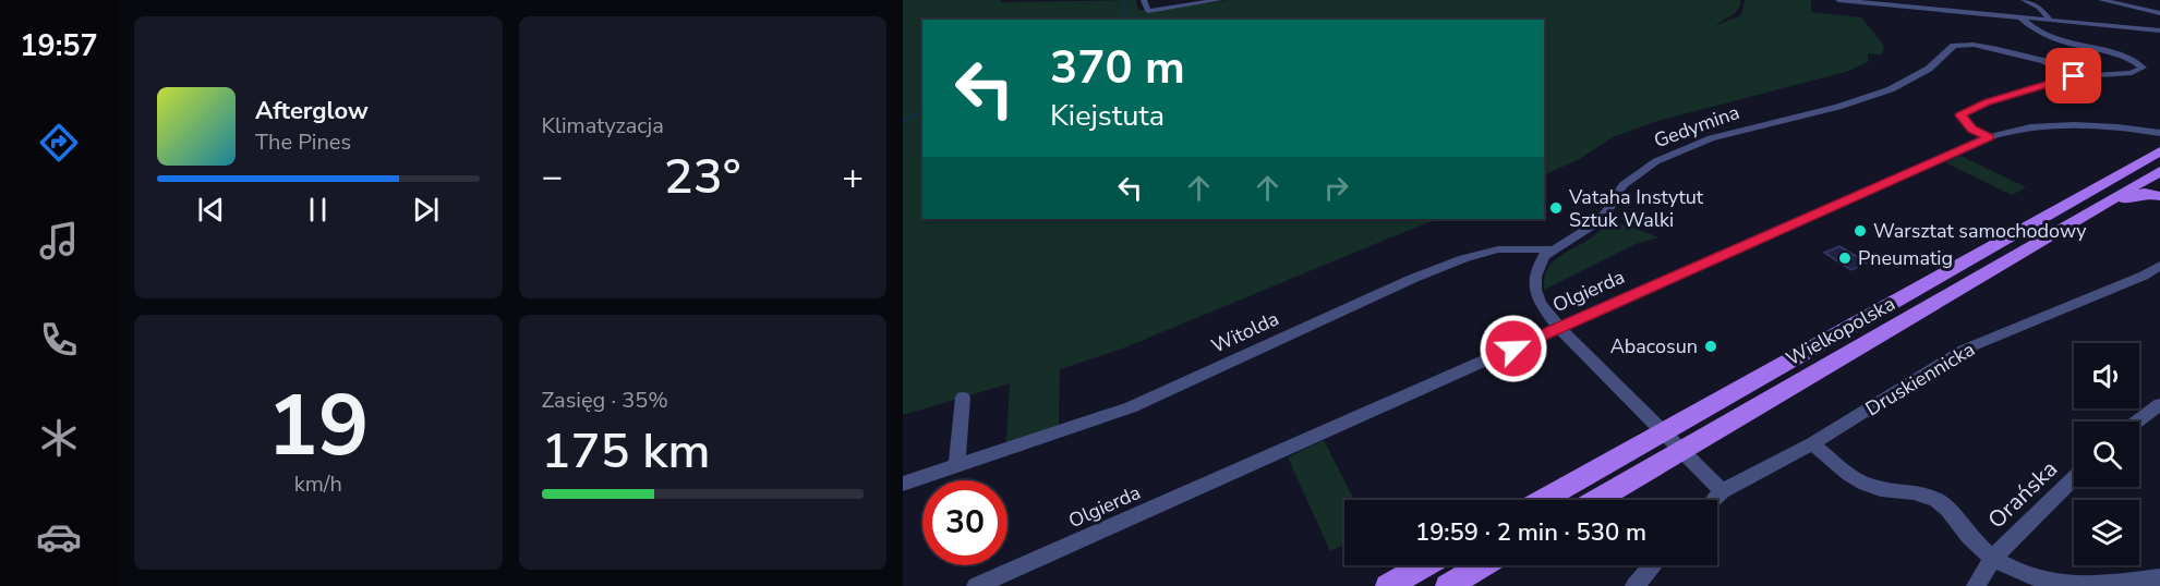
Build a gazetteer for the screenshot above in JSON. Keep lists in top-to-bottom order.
{
  "streets": {
    "main road": ["Wielkopolska"],
    "street": [
      "Gedymina",
      "Olgierda",
      "Witolda",
      "Druskiennicka",
      "Orańska"
    ]
  },
  "crossings": [
    ["Gedymina", "Witolda"]
  ],
  "places": [
    "Vataha Instytut Sztuk Walki",
    "Warsztat samochodowy",
    "Pneumatig",
    "Abacosun"
  ],
  "page": {
    "tabs": "19:57",
    "tile": [
      "Klimatyzacja",
      ["19", "km/h"],
      ["Zasięg · 35%", "175 km"]
    ],
    "turn": ["370 m", "Kiejstuta"],
    "song": ["Afterglow", "The Pines"],
    "heat": ["−", "23°", "+"],
    "limit": "30",
    "trip": "19:59 · 2 min · 530 m"
  }
}
